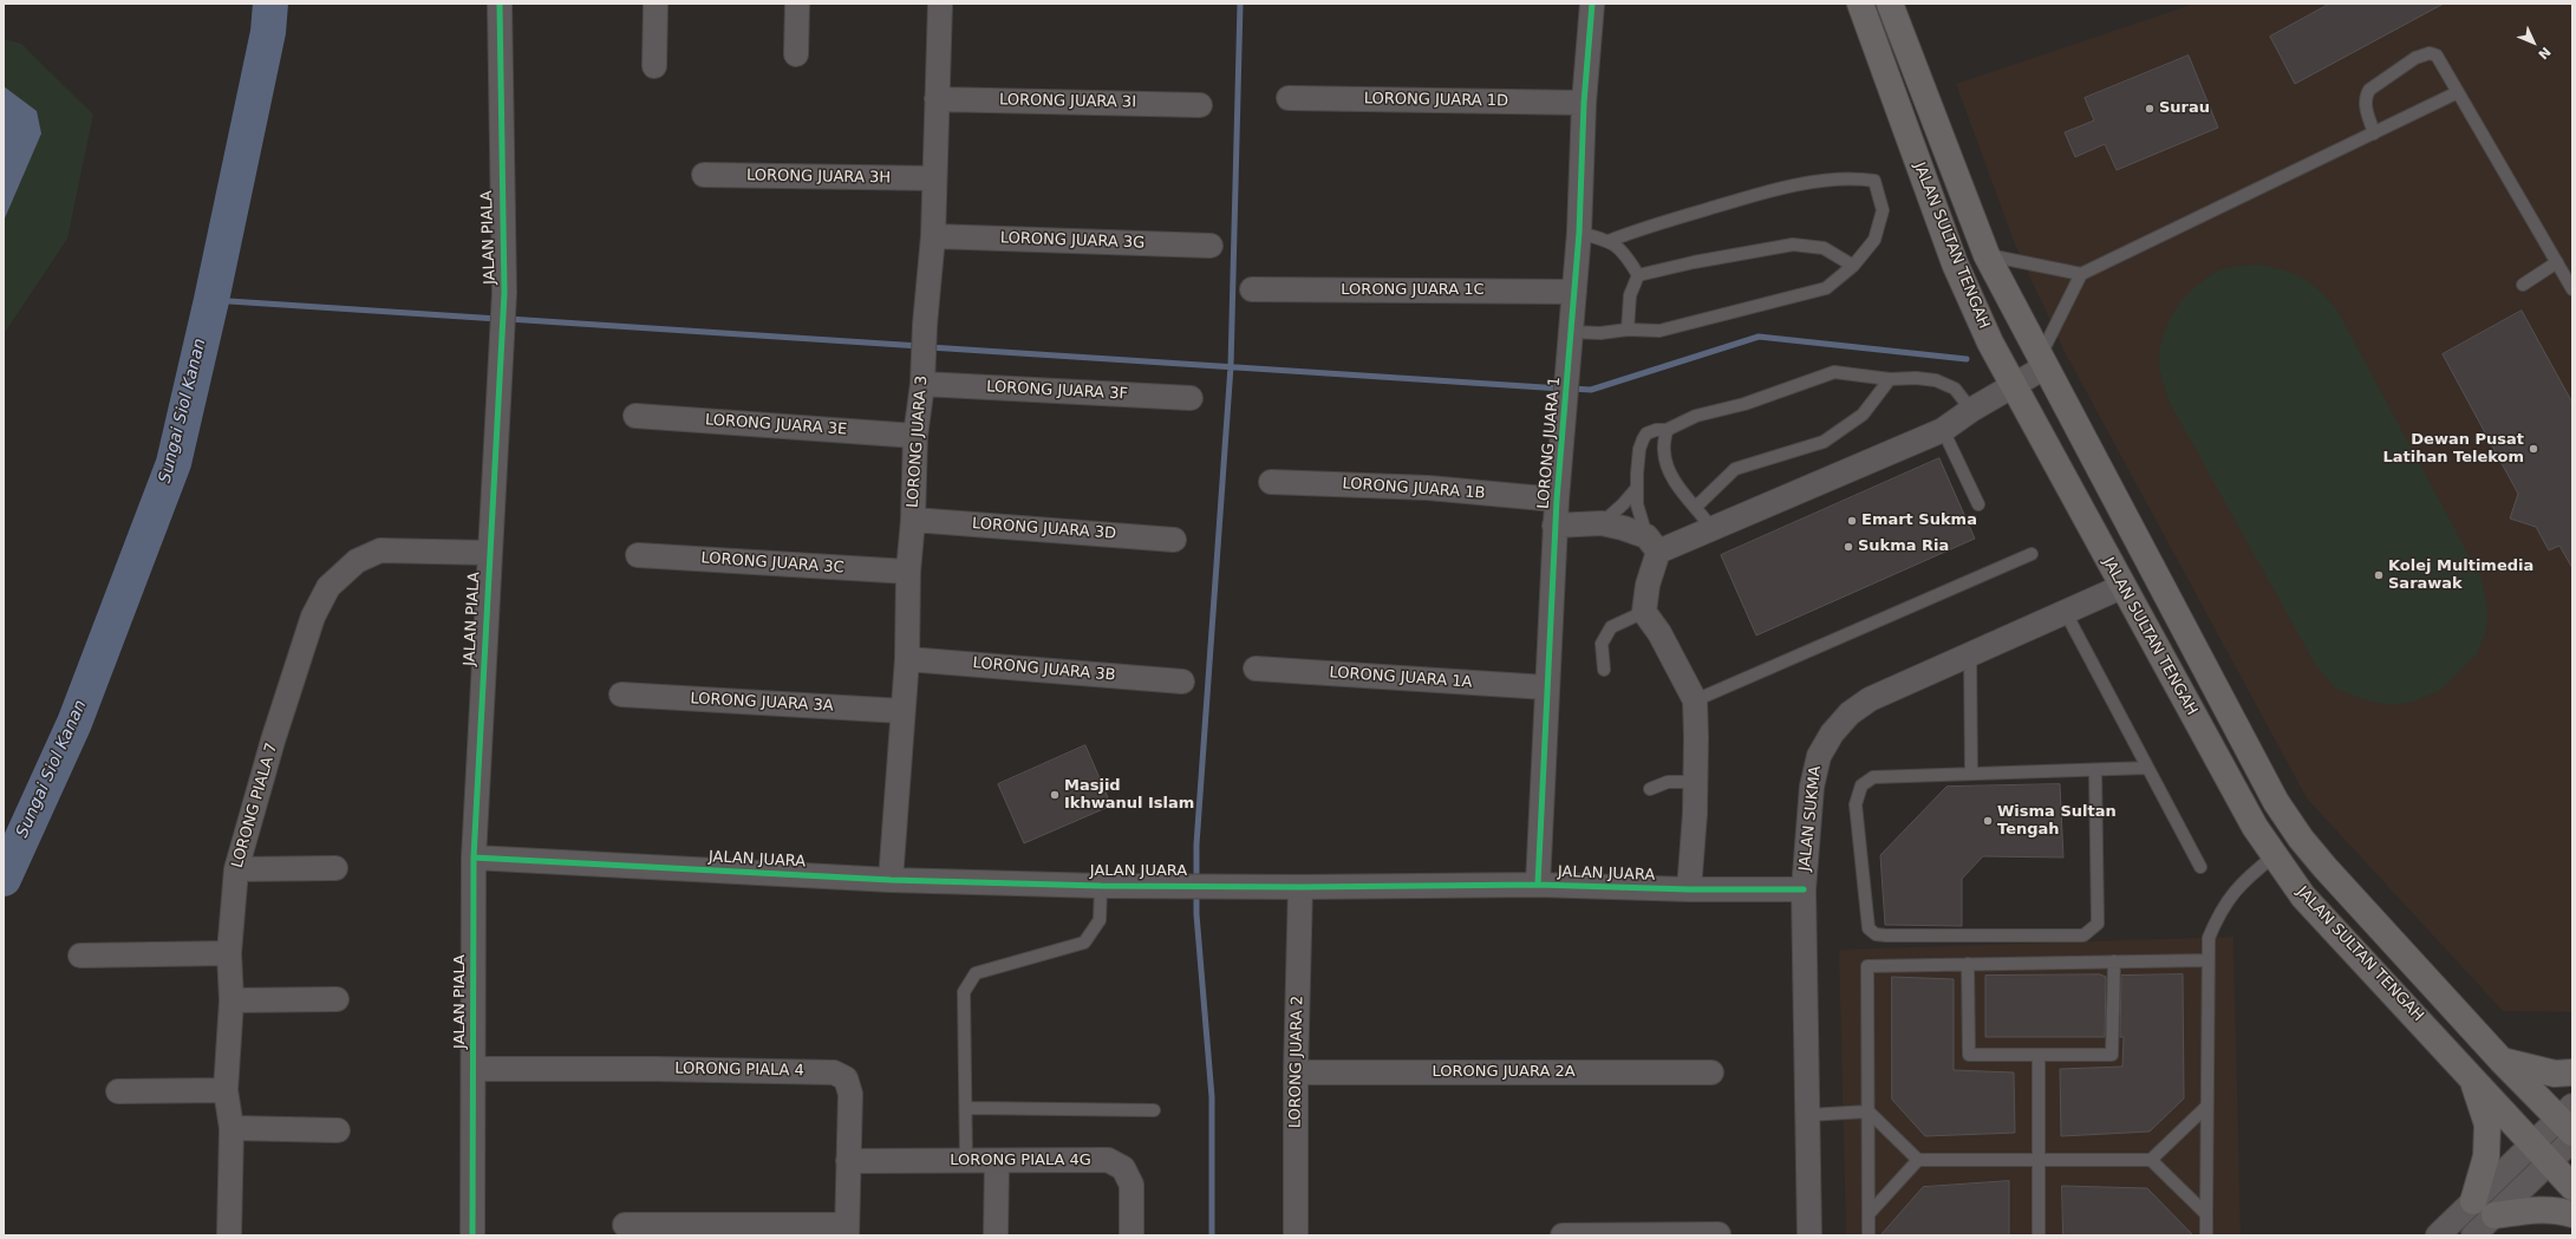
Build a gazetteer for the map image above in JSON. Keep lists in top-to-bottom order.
{
  "streets": {
    "main road": ["JALAN SULTAN TENGAH"],
    "street": [
      "LORONG JUARA 1D",
      "LORONG JUARA 3I",
      "LORONG JUARA 3H",
      "JALAN PIALA",
      "LORONG JUARA 3G",
      "LORONG JUARA 1C",
      "LORONG JUARA 3F",
      "LORONG JUARA 3E",
      "LORONG JUARA 3",
      "LORONG JUARA 1",
      "LORONG JUARA 1B",
      "LORONG JUARA 3D",
      "LORONG JUARA 3C",
      "LORONG JUARA 3B",
      "LORONG JUARA 1A",
      "LORONG JUARA 3A",
      "LORONG PIALA 7",
      "JALAN SUKMA",
      "JALAN JUARA",
      "LORONG JUARA 2",
      "LORONG PIALA 4",
      "LORONG JUARA 2A",
      "LORONG PIALA 4G"
    ]
  },
  "crossings": [
    ["LORONG JUARA 1D", "LORONG JUARA 1"],
    ["LORONG JUARA 3I", "LORONG JUARA 3"],
    ["LORONG JUARA 3H", "LORONG JUARA 3"],
    ["JALAN PIALA", "LORONG PIALA 7"],
    ["JALAN PIALA", "JALAN JUARA"],
    ["JALAN PIALA", "LORONG PIALA 4"],
    ["LORONG JUARA 3G", "LORONG JUARA 3"],
    ["JALAN SULTAN TENGAH", "JALAN SUKMA"],
    ["LORONG JUARA 1C", "LORONG JUARA 1"],
    ["LORONG JUARA 3F", "LORONG JUARA 3"],
    ["LORONG JUARA 3E", "LORONG JUARA 3"],
    ["LORONG JUARA 3", "LORONG JUARA 3D"],
    ["LORONG JUARA 3", "LORONG JUARA 3C"],
    ["LORONG JUARA 3", "LORONG JUARA 3B"],
    ["LORONG JUARA 3", "LORONG JUARA 3A"],
    ["LORONG JUARA 3", "JALAN JUARA"],
    ["LORONG JUARA 1", "LORONG JUARA 1B"],
    ["LORONG JUARA 1", "LORONG JUARA 1A"],
    ["LORONG JUARA 1", "JALAN JUARA"],
    ["JALAN SUKMA", "JALAN JUARA"],
    ["JALAN JUARA", "LORONG JUARA 2"],
    ["LORONG JUARA 2", "LORONG JUARA 2A"],
    ["LORONG PIALA 4", "LORONG PIALA 4G"]
  ],
  "water": ["Sungai Siol Kanan"],
  "places": [
    "Surau",
    "Dewan Pusat Latihan Telekom",
    "Emart Sukma",
    "Sukma Ria",
    "Kolej Multimedia Sarawak",
    "Masjid Ikhwanul Islam",
    "Wisma Sultan Tengah"
  ],
  "north": "bottom right"
}
